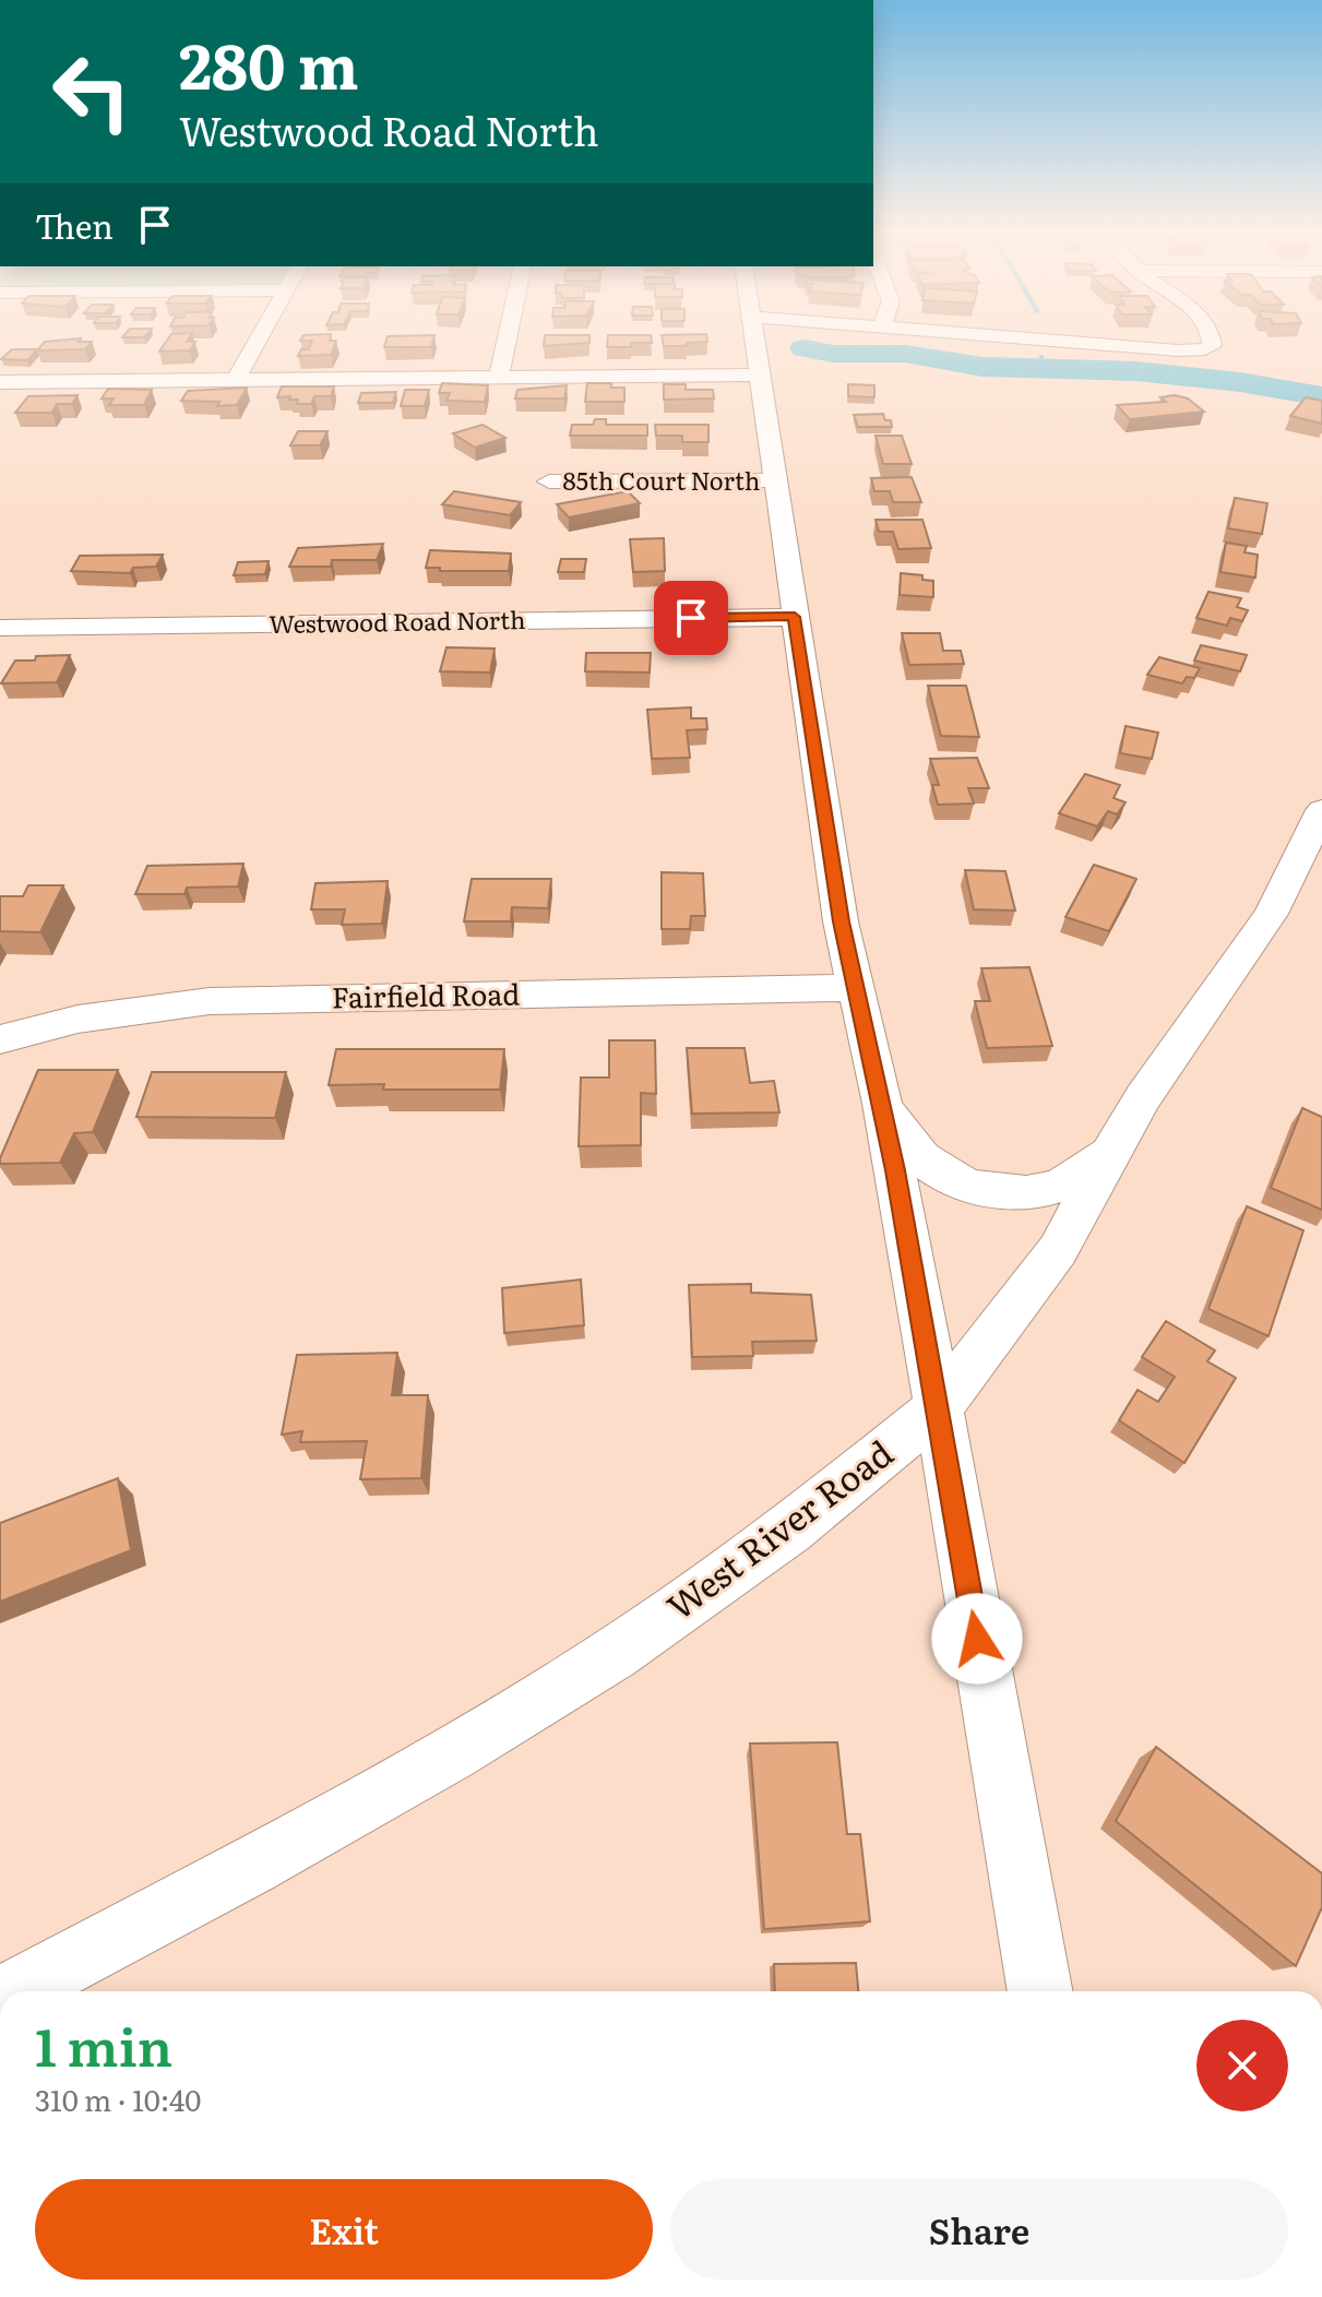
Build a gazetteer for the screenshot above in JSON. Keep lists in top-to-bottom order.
{
  "streets": {
    "street": [
      "85th Court North",
      "Westwood Road North",
      "Fairfield Road",
      "West River Road"
    ]
  },
  "page": {
    "turn": ["280 m", "Westwood Road North"],
    "then": "Then",
    "heading": ["1 min", "310 m · 10:40"],
    "buttons": ["Exit", "Share"]
  }
}
